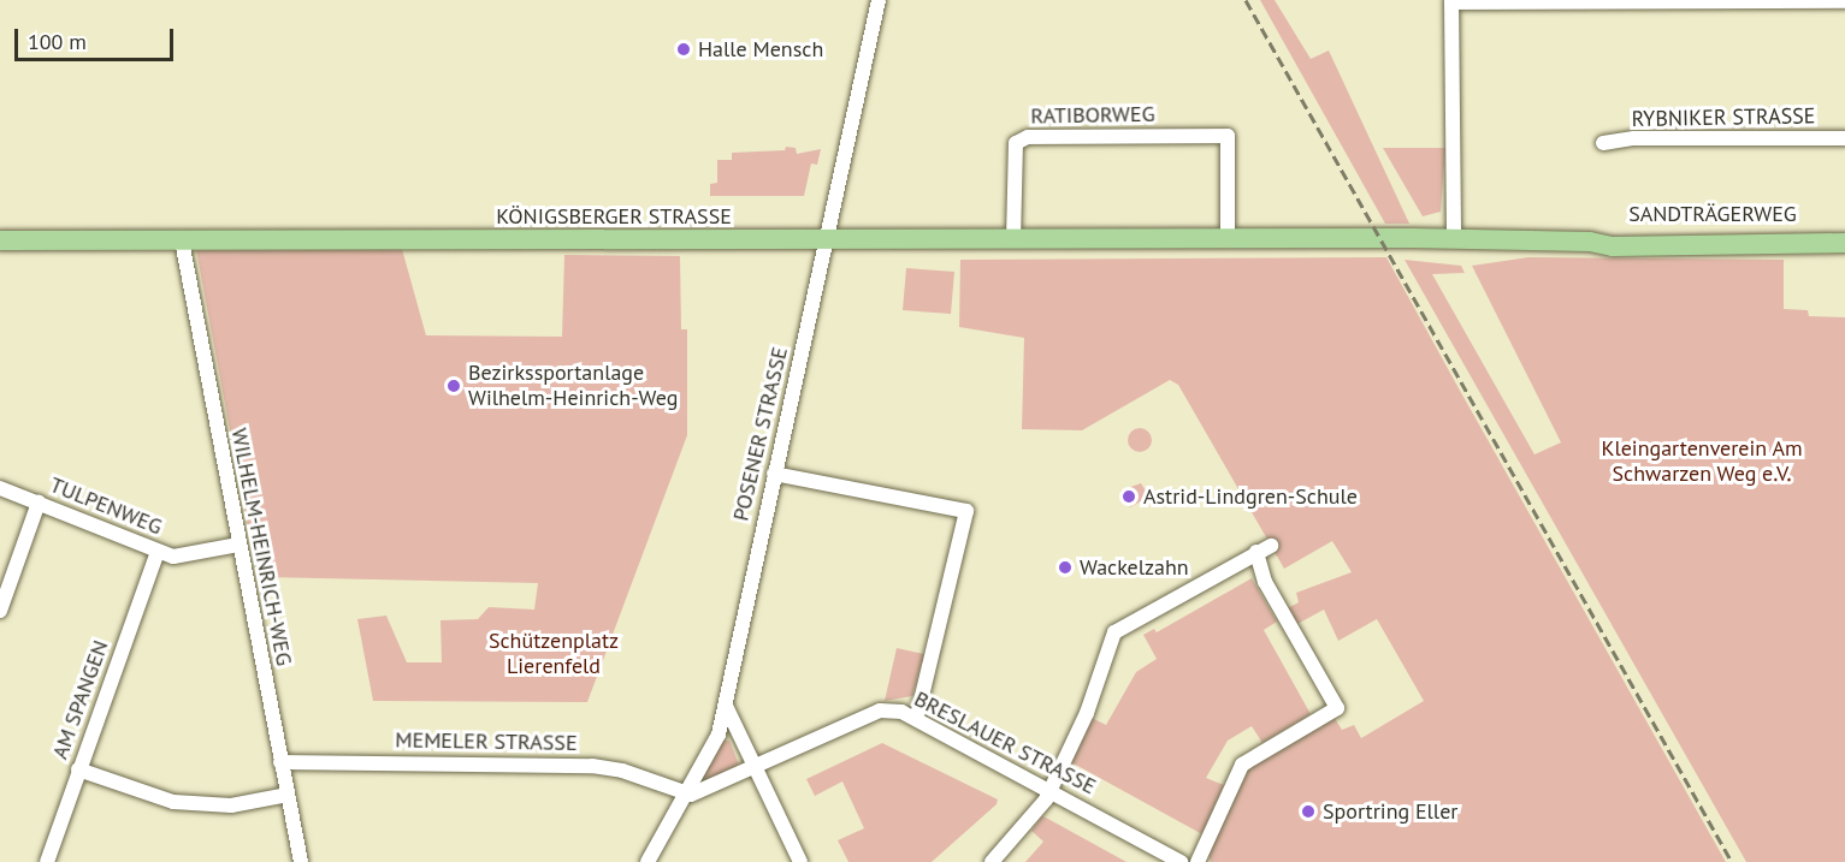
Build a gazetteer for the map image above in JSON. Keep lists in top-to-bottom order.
{
  "streets": {
    "main road": ["SANDTRÄGERWEG", "KÖNIGSBERGER STRASSE"],
    "street": [
      "RATIBORWEG",
      "RYBNIKER STRASSE",
      "POSENER STRASSE",
      "TULPENWEG",
      "WILHELM-HEINRICH-WEG",
      "AM SPANGEN",
      "MEMELER STRASSE",
      "BRESLAUER STRASSE"
    ]
  },
  "crossings": [
    ["RATIBORWEG", "KÖNIGSBERGER STRASSE"],
    ["SANDTRÄGERWEG", "KÖNIGSBERGER STRASSE"],
    ["KÖNIGSBERGER STRASSE", "POSENER STRASSE"],
    ["KÖNIGSBERGER STRASSE", "WILHELM-HEINRICH-WEG"],
    ["POSENER STRASSE", "MEMELER STRASSE"],
    ["POSENER STRASSE", "BRESLAUER STRASSE"],
    ["TULPENWEG", "WILHELM-HEINRICH-WEG"],
    ["TULPENWEG", "AM SPANGEN"],
    ["WILHELM-HEINRICH-WEG", "MEMELER STRASSE"],
    ["MEMELER STRASSE", "BRESLAUER STRASSE"]
  ],
  "parks": ["Kleingartenverein Am Schwarzen Weg e.V.", "Schützenplatz Lierenfeld"],
  "places": [
    "Halle Mensch",
    "Bezirkssportanlage Wilhelm-Heinrich-Weg",
    "Astrid-Lindgren-Schule",
    "Wackelzahn",
    "Sportring Eller"
  ],
  "scale_bar": "100 m"
}
